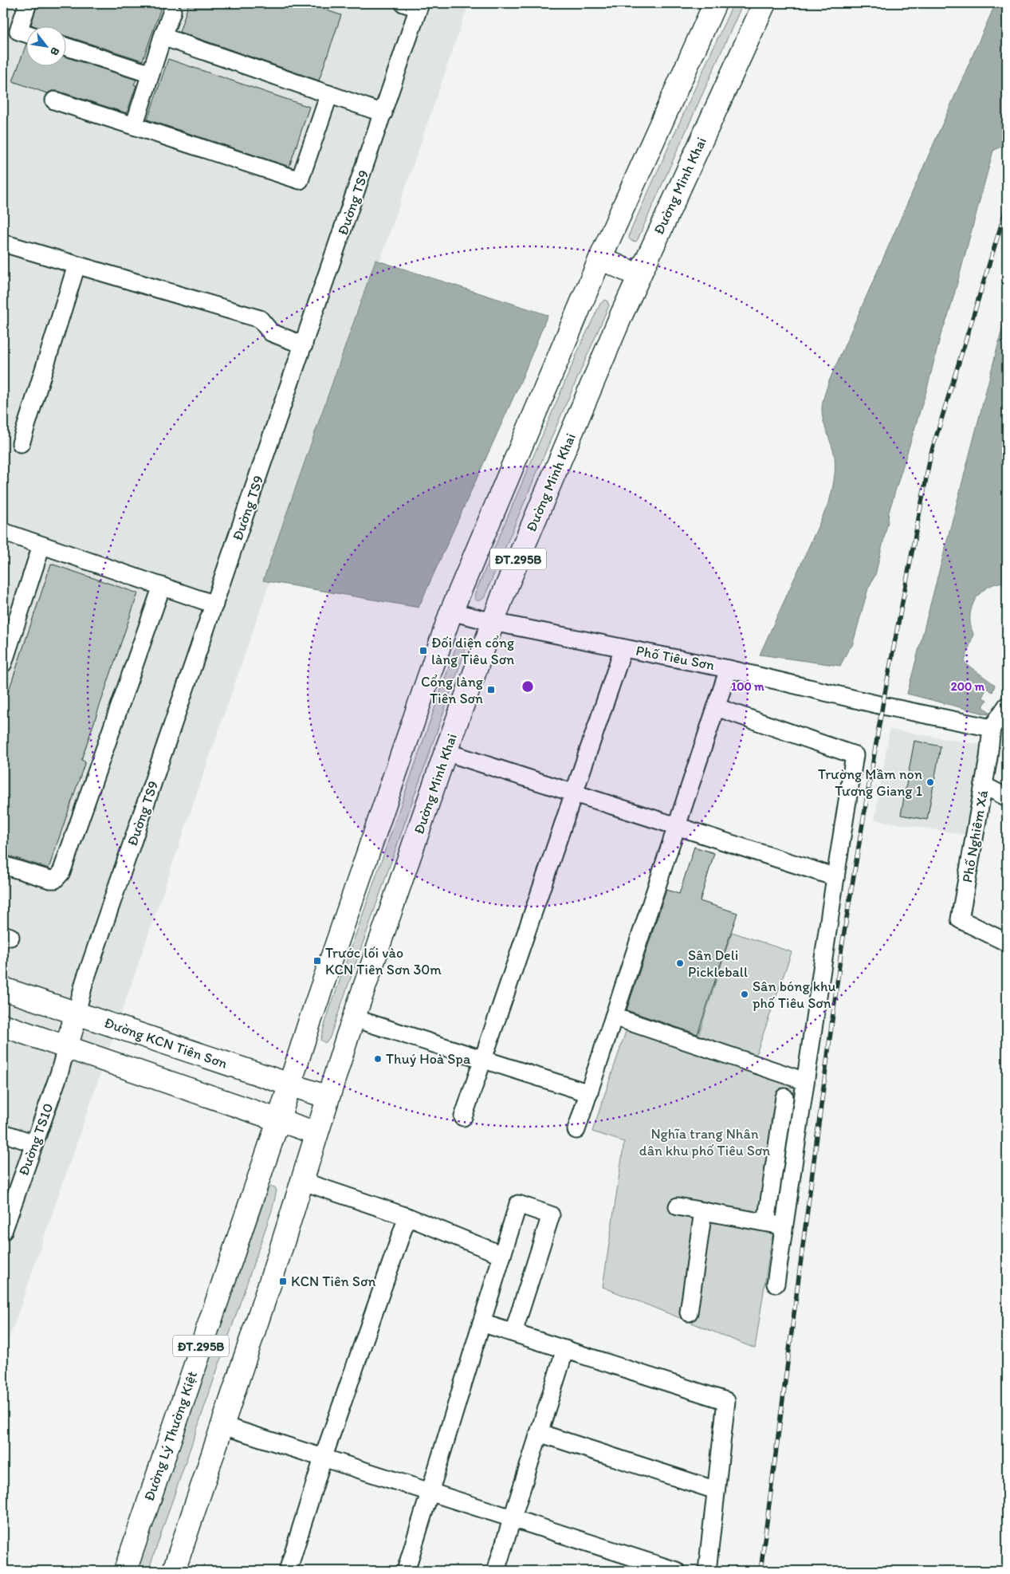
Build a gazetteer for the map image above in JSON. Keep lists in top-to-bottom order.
{
  "streets": {
    "main road": [
      "Đường Minh Khai",
      "ĐT.295B",
      "Đường KCN Tiên Sơn",
      "Đường Lý Thường Kiệt"
    ],
    "street": [
      "Đường TS9",
      "Phố Tiêu Sơn",
      "Phố Nghiêm Xá",
      "Đường TS10"
    ]
  },
  "crossings": [
    ["Đường Minh Khai", "ĐT.295B"],
    ["Đường Minh Khai", "Phố Tiêu Sơn"],
    ["Đường Minh Khai", "Đường KCN Tiên Sơn"],
    ["Đường TS9", "Đường KCN Tiên Sơn"],
    ["ĐT.295B", "Phố Tiêu Sơn"],
    ["ĐT.295B", "Đường KCN Tiên Sơn"],
    ["ĐT.295B", "Đường Lý Thường Kiệt"],
    ["Phố Tiêu Sơn", "Phố Nghiêm Xá"]
  ],
  "parks": ["Nghĩa trang Nhân dân khu phố Tiêu Sơn"],
  "places": {
    "transit": [
      "Đối diện cổng làng Tiêu Sơn",
      "Cổng làng Tiên Sơn",
      "Trước lối vào KCN Tiên Sơn 30m",
      "KCN Tiên Sơn"
    ],
    "other": [
      "Trường Mầm non Tương Giang 1",
      "Sân Deli Pickleball",
      "Sân bóng khu phố Tiêu Sơn",
      "Thuý Hoà Spa"
    ]
  },
  "north": "bottom right",
  "rings": ["100 m", "200 m"]
}
